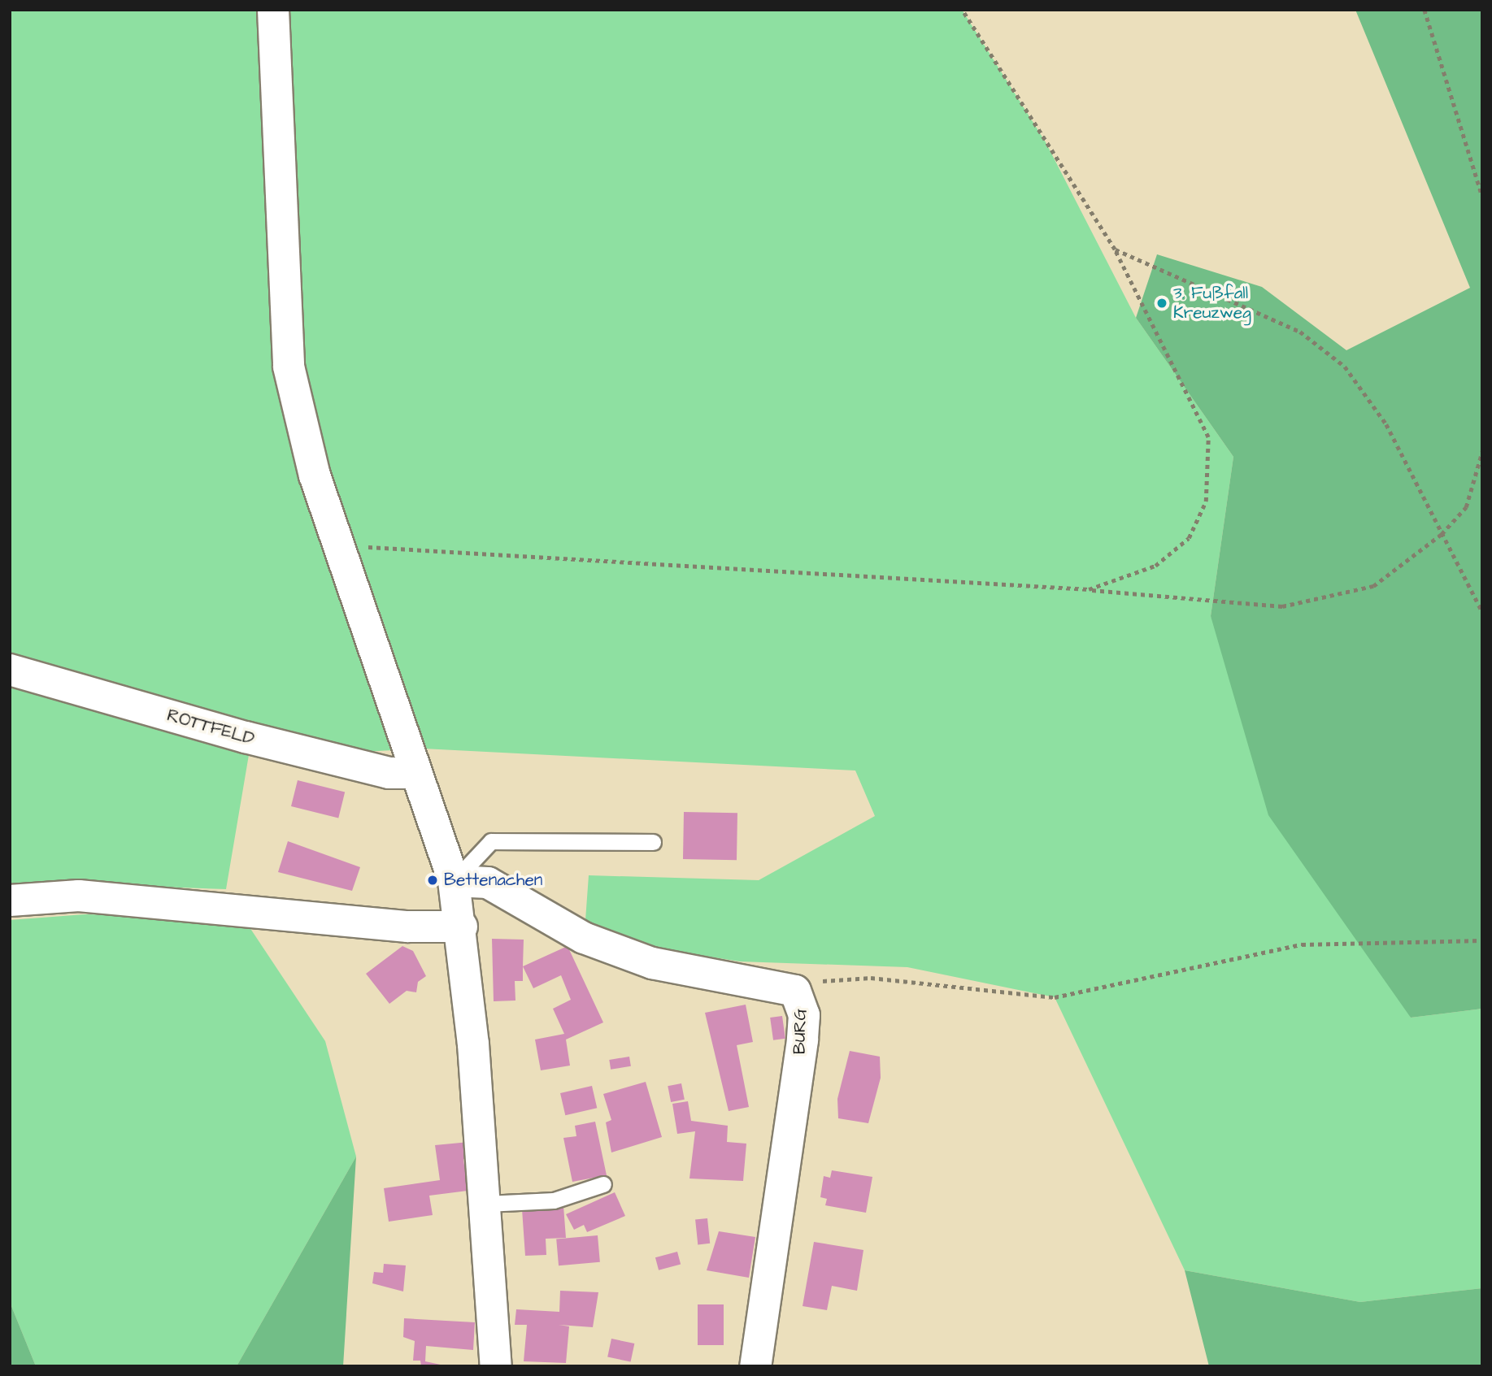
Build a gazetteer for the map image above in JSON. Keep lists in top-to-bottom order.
{
  "streets": {
    "street": ["ROTTFELD", "BURG"]
  },
  "places": ["3. Fußfall Kreuzweg", "Bettenachen"]
}
